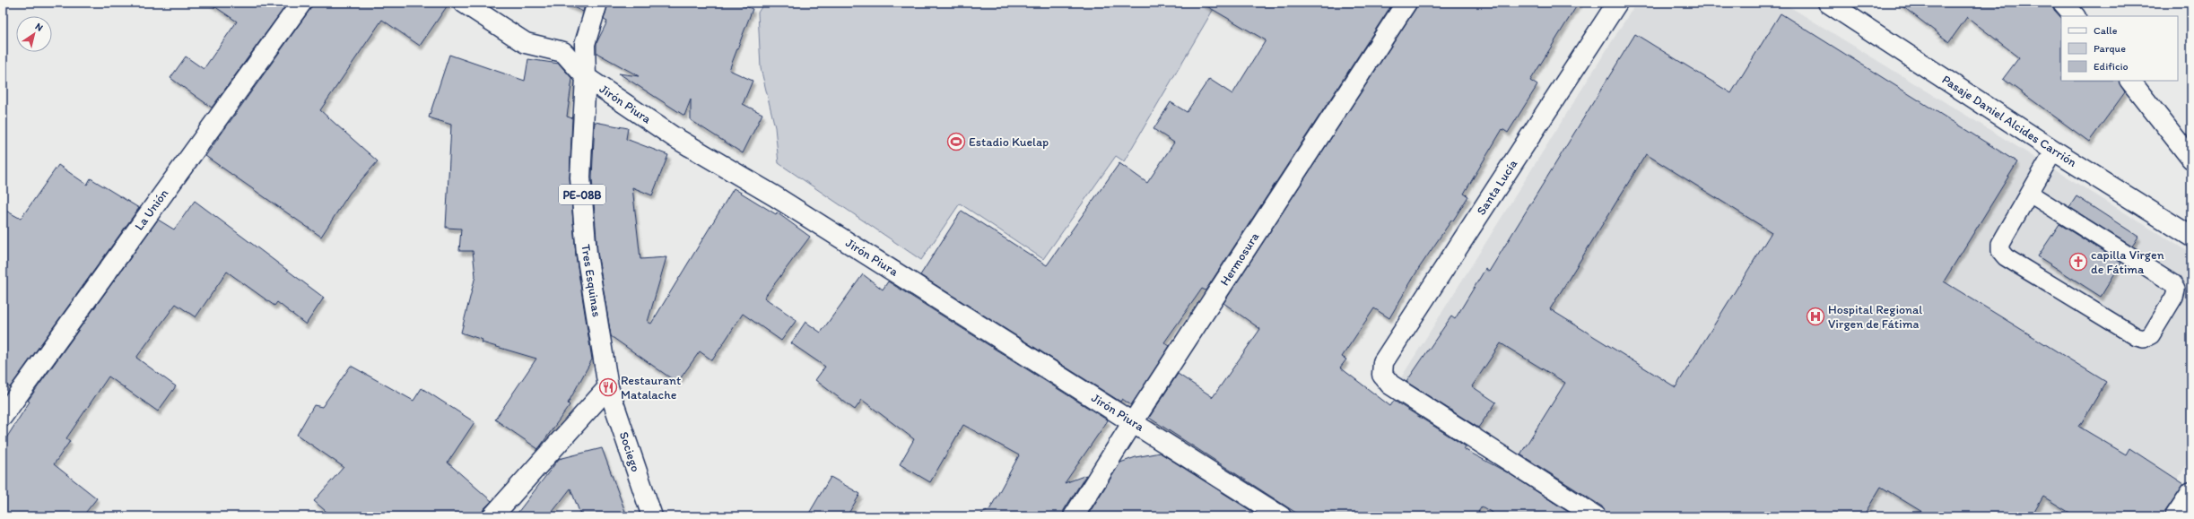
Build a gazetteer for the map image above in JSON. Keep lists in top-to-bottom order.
{
  "streets": {
    "main road": [
      "Jirón Piura",
      "Pasaje Daniel Alcides Carrión",
      "Santa Lucía",
      "PE-08B",
      "La Unión",
      "Hermosura",
      "Tres Esquinas",
      "Sociego"
    ]
  },
  "crossings": [
    ["Jirón Piura", "Hermosura"],
    ["Jirón Piura", "Tres Esquinas"],
    ["Tres Esquinas", "Sociego"]
  ],
  "places": {
    "sports": ["Estadio Kuelap"],
    "church": ["capilla Virgen de Fátima"],
    "hospital": ["Hospital Regional Virgen de Fátima"],
    "restaurant": ["Restaurant Matalache"]
  },
  "legend": ["Calle", "Parque", "Edificio"],
  "north": "top right"
}
